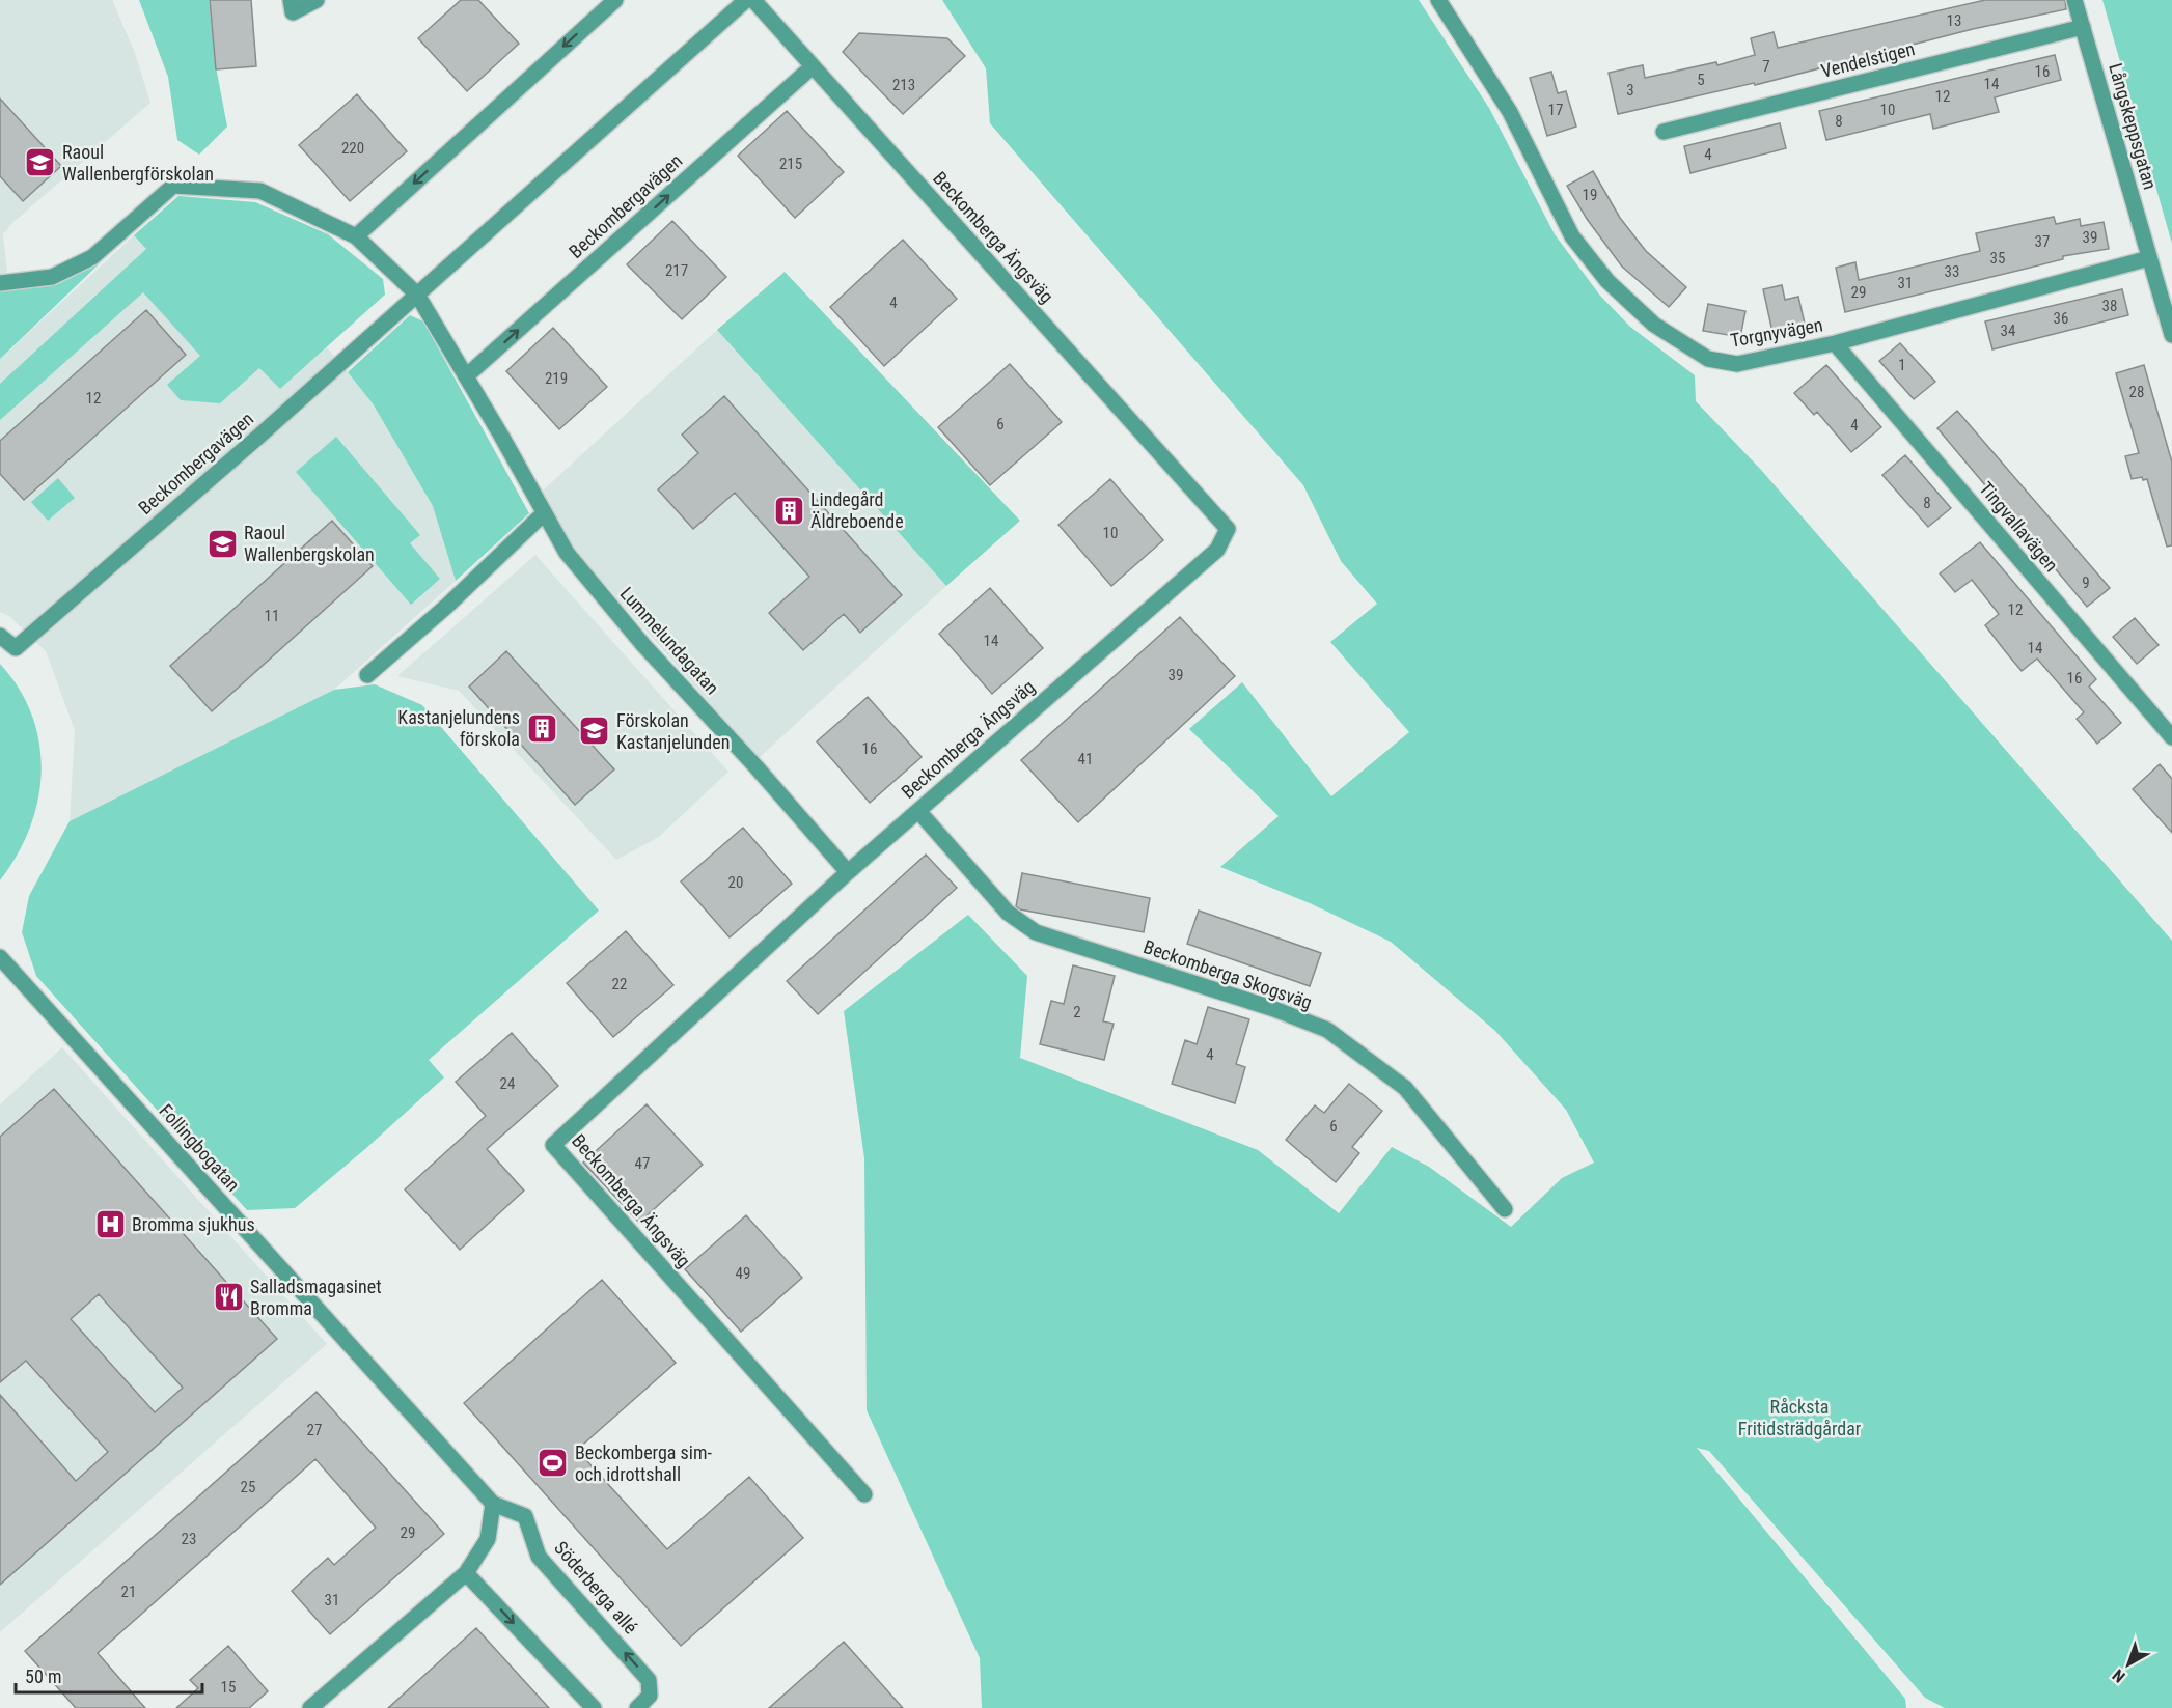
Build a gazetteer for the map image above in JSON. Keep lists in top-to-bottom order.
{
  "streets": {
    "street": [
      "Vendelstigen",
      "Långskeppsgatan",
      "Beckombergavägen",
      "Beckomberga Ängsväg",
      "Torgnyvägen",
      "Tingvallavägen",
      "Lummelundagatan",
      "Beckomberga Skogsväg",
      "Follingbogatan",
      "Söderberga allé"
    ]
  },
  "crossings": [
    ["Vendelstigen", "Långskeppsgatan"],
    ["Långskeppsgatan", "Torgnyvägen"],
    ["Beckombergavägen", "Beckomberga Ängsväg"],
    ["Beckombergavägen", "Lummelundagatan"],
    ["Beckomberga Ängsväg", "Lummelundagatan"],
    ["Beckomberga Ängsväg", "Beckomberga Skogsväg"],
    ["Torgnyvägen", "Tingvallavägen"],
    ["Follingbogatan", "Söderberga allé"]
  ],
  "parks": ["Råcksta Fritidsträdgårdar"],
  "places": {
    "school or university": ["Raoul Wallenbergförskolan", "Raoul Wallenbergskolan", "Förskolan Kastanjelunden"],
    "building": ["Lindegård Äldreboende", "Kastanjelundens förskola"],
    "hospital": ["Bromma sjukhus"],
    "restaurant": ["Salladsmagasinet Bromma"],
    "sports": ["Beckomberga sim- och idrottshall"]
  },
  "house_numbers": [
    "13",
    "7",
    "16",
    "5",
    "14",
    "213",
    "3",
    "12",
    "17",
    "10",
    "8",
    "220",
    "4",
    "215",
    "19",
    "39",
    "37",
    "35",
    "217",
    "33",
    "31",
    "29",
    "4",
    "38",
    "36",
    "34",
    "1",
    "219",
    "28",
    "12",
    "6",
    "4",
    "8",
    "10",
    "9",
    "12",
    "11",
    "14",
    "14",
    "39",
    "16",
    "16",
    "41",
    "20",
    "22",
    "2",
    "4",
    "24",
    "6",
    "47",
    "49",
    "27",
    "25",
    "29",
    "23",
    "21",
    "31",
    "15"
  ],
  "scale_bar": "50 m",
  "north": "bottom left"
}
